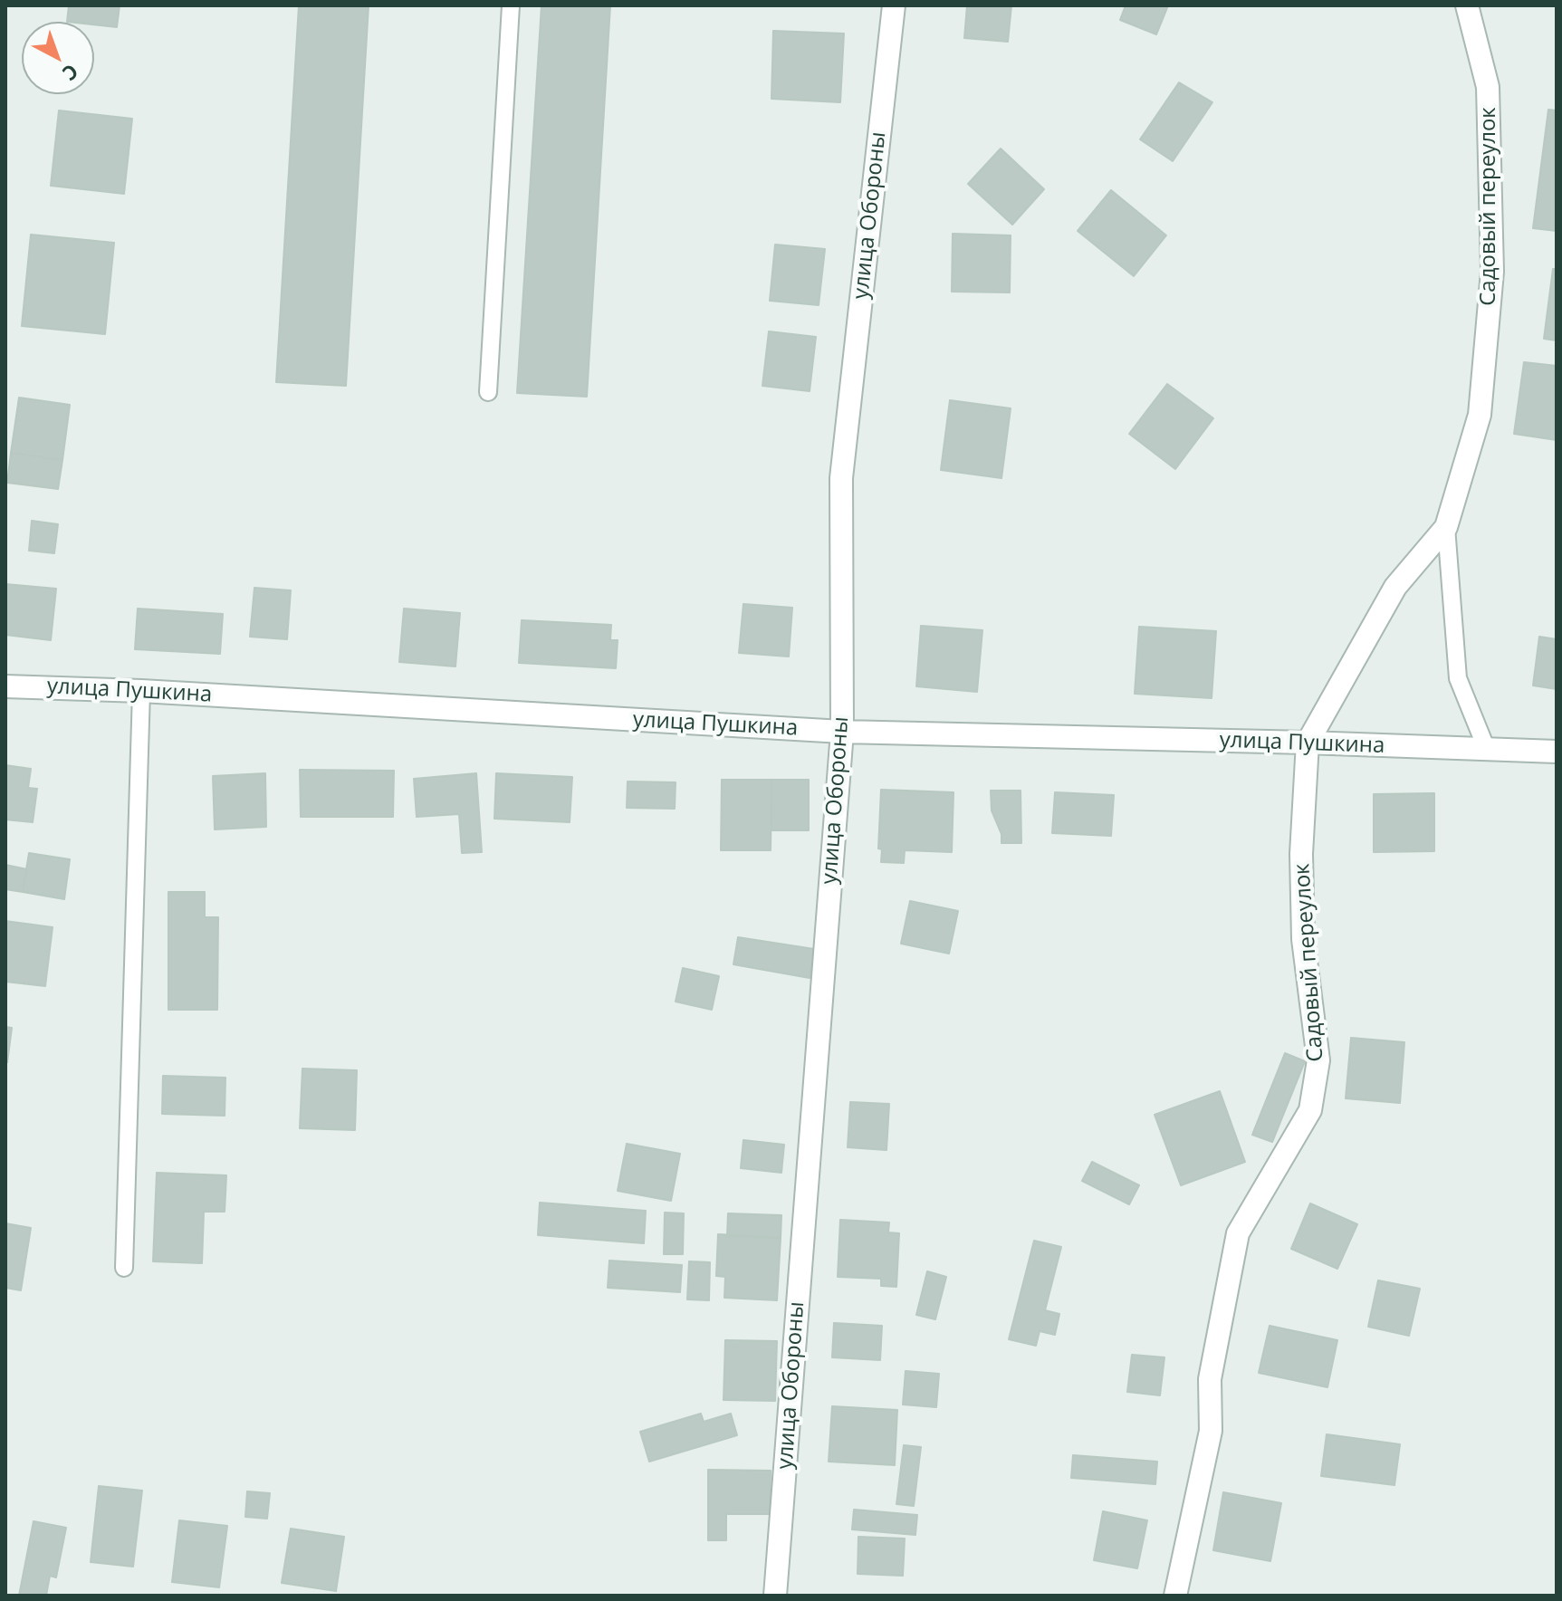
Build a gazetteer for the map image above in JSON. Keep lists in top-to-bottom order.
{
  "streets": {
    "street": ["Садовый переулок", "улица Обороны", "улица Пушкина"]
  },
  "crossings": [
    ["Садовый переулок", "улица Пушкина"],
    ["улица Обороны", "улица Пушкина"]
  ],
  "north": "bottom right"
}
